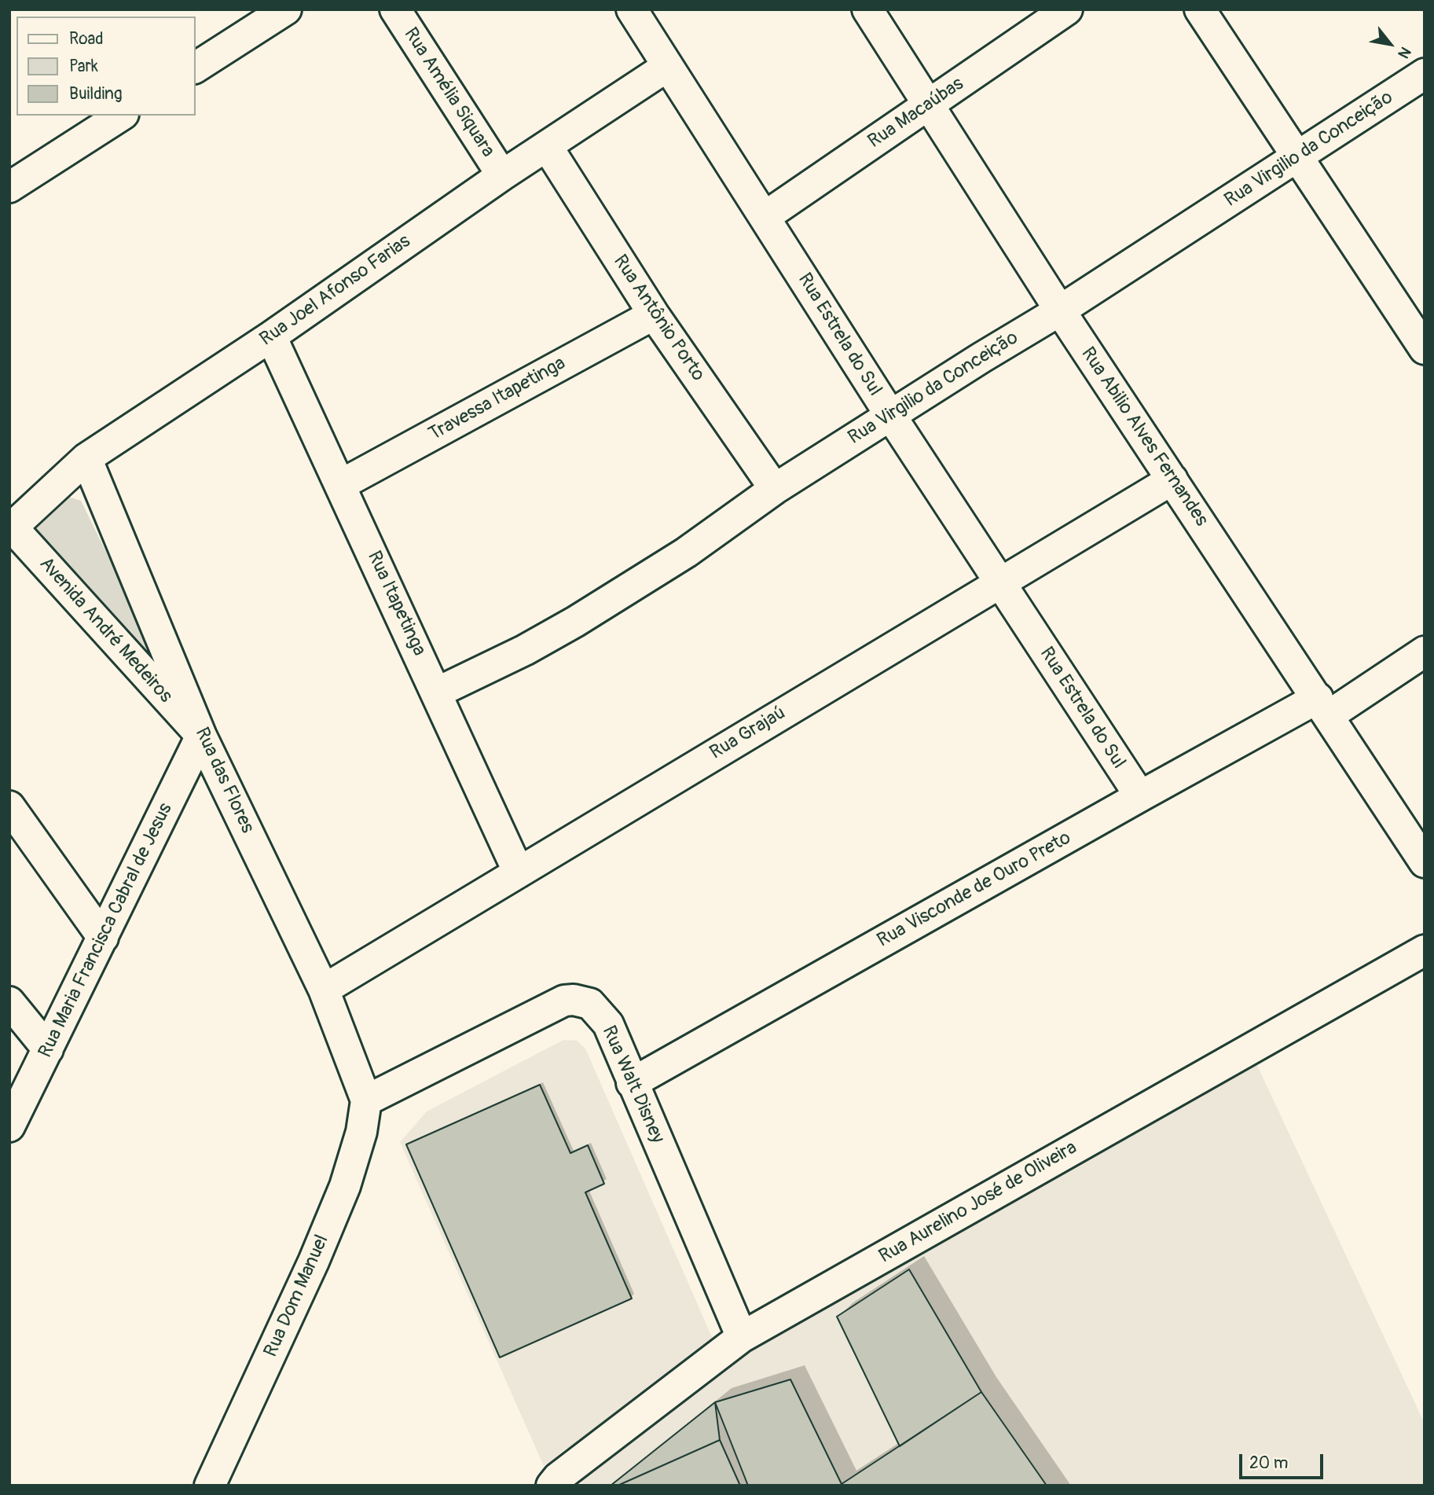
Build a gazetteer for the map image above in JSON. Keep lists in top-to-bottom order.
{
  "streets": {
    "street": [
      "Rua Amélia Siquara",
      "Rua Macaúbas",
      "Rua Virgilio da Conceição",
      "Rua Joel Afonso Farias",
      "Rua Antônio Porto",
      "Rua Estrela do Sul",
      "Travessa Itapetinga",
      "Rua Abilio Alves Fernandes",
      "Rua Itapetinga",
      "Avenida André Medeiros",
      "Rua Grajaú",
      "Rua das Flores",
      "Rua Visconde de Ouro Preto",
      "Rua Maria Francisca Cabral de Jesus",
      "Rua Walt Disney",
      "Rua Aurelino José de Oliveira",
      "Rua Dom Manuel"
    ]
  },
  "crossings": [
    ["Rua Amélia Siquara", "Rua Joel Afonso Farias"],
    ["Rua Macaúbas", "Rua Estrela do Sul"],
    ["Rua Macaúbas", "Rua Abilio Alves Fernandes"],
    ["Rua Virgilio da Conceição", "Rua Antônio Porto"],
    ["Rua Virgilio da Conceição", "Rua Estrela do Sul"],
    ["Rua Virgilio da Conceição", "Rua Abilio Alves Fernandes"],
    ["Rua Virgilio da Conceição", "Rua Itapetinga"],
    ["Rua Joel Afonso Farias", "Rua Antônio Porto"],
    ["Rua Joel Afonso Farias", "Rua Estrela do Sul"],
    ["Rua Joel Afonso Farias", "Rua Itapetinga"],
    ["Rua Joel Afonso Farias", "Avenida André Medeiros"],
    ["Rua Joel Afonso Farias", "Rua das Flores"],
    ["Rua Antônio Porto", "Travessa Itapetinga"],
    ["Rua Estrela do Sul", "Rua Grajaú"],
    ["Rua Estrela do Sul", "Rua Visconde de Ouro Preto"],
    ["Travessa Itapetinga", "Rua Itapetinga"],
    ["Rua Abilio Alves Fernandes", "Rua Grajaú"],
    ["Rua Abilio Alves Fernandes", "Rua Visconde de Ouro Preto"],
    ["Rua Itapetinga", "Rua Grajaú"],
    ["Avenida André Medeiros", "Rua das Flores"],
    ["Avenida André Medeiros", "Rua Maria Francisca Cabral de Jesus"],
    ["Rua Grajaú", "Rua das Flores"],
    ["Rua das Flores", "Rua Maria Francisca Cabral de Jesus"],
    ["Rua das Flores", "Rua Walt Disney"],
    ["Rua das Flores", "Rua Dom Manuel"],
    ["Rua Visconde de Ouro Preto", "Rua Walt Disney"],
    ["Rua Walt Disney", "Rua Aurelino José de Oliveira"],
    ["Rua Walt Disney", "Rua Dom Manuel"]
  ],
  "legend": ["Road", "Park", "Building"],
  "scale_bar": "20 m",
  "north": "bottom right"
}
